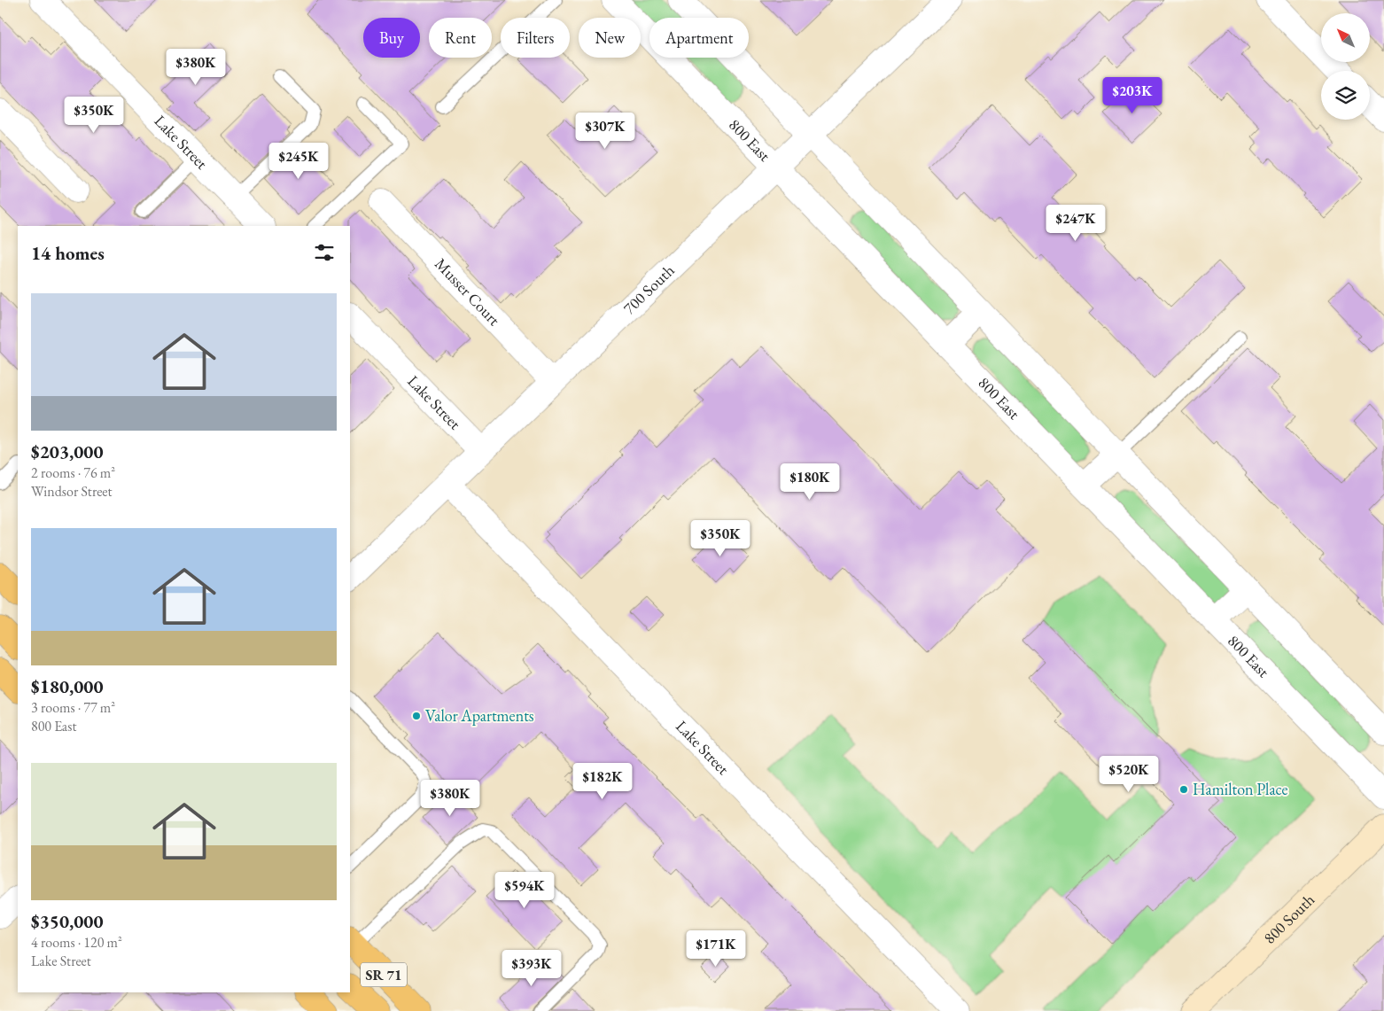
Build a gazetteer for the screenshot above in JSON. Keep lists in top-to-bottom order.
{
  "streets": {
    "main road": ["800 South", "SR 71"],
    "street": [
      "800 East",
      "Lake Street",
      "700 South",
      "Musser Court"
    ]
  },
  "crossings": [
    ["800 East", "700 South"],
    ["Lake Street", "700 South"],
    ["700 South", "Musser Court"]
  ],
  "places": ["Valor Apartments", "Hamilton Place"],
  "north": "top left",
  "page": {
    "chip": [
      "Buy",
      "Rent",
      "Filters",
      "New",
      "Apartment"
    ],
    "price": [
      "$380K",
      "$203K",
      "$350K",
      "$307K",
      "$245K",
      "$247K",
      "$180K",
      "$350K",
      "$520K",
      "$182K",
      "$380K",
      "$594K",
      "$171K",
      "$393K"
    ],
    "heading": "14 homes",
    "list": [
      {
        "name": "$203,000",
        "note": "2 rooms · 76 m² · Windsor Street"
      },
      {
        "name": "$180,000",
        "note": "3 rooms · 77 m² · 800 East"
      },
      {
        "name": "$350,000",
        "note": "4 rooms · 120 m² · Lake Street"
      }
    ]
  }
}
